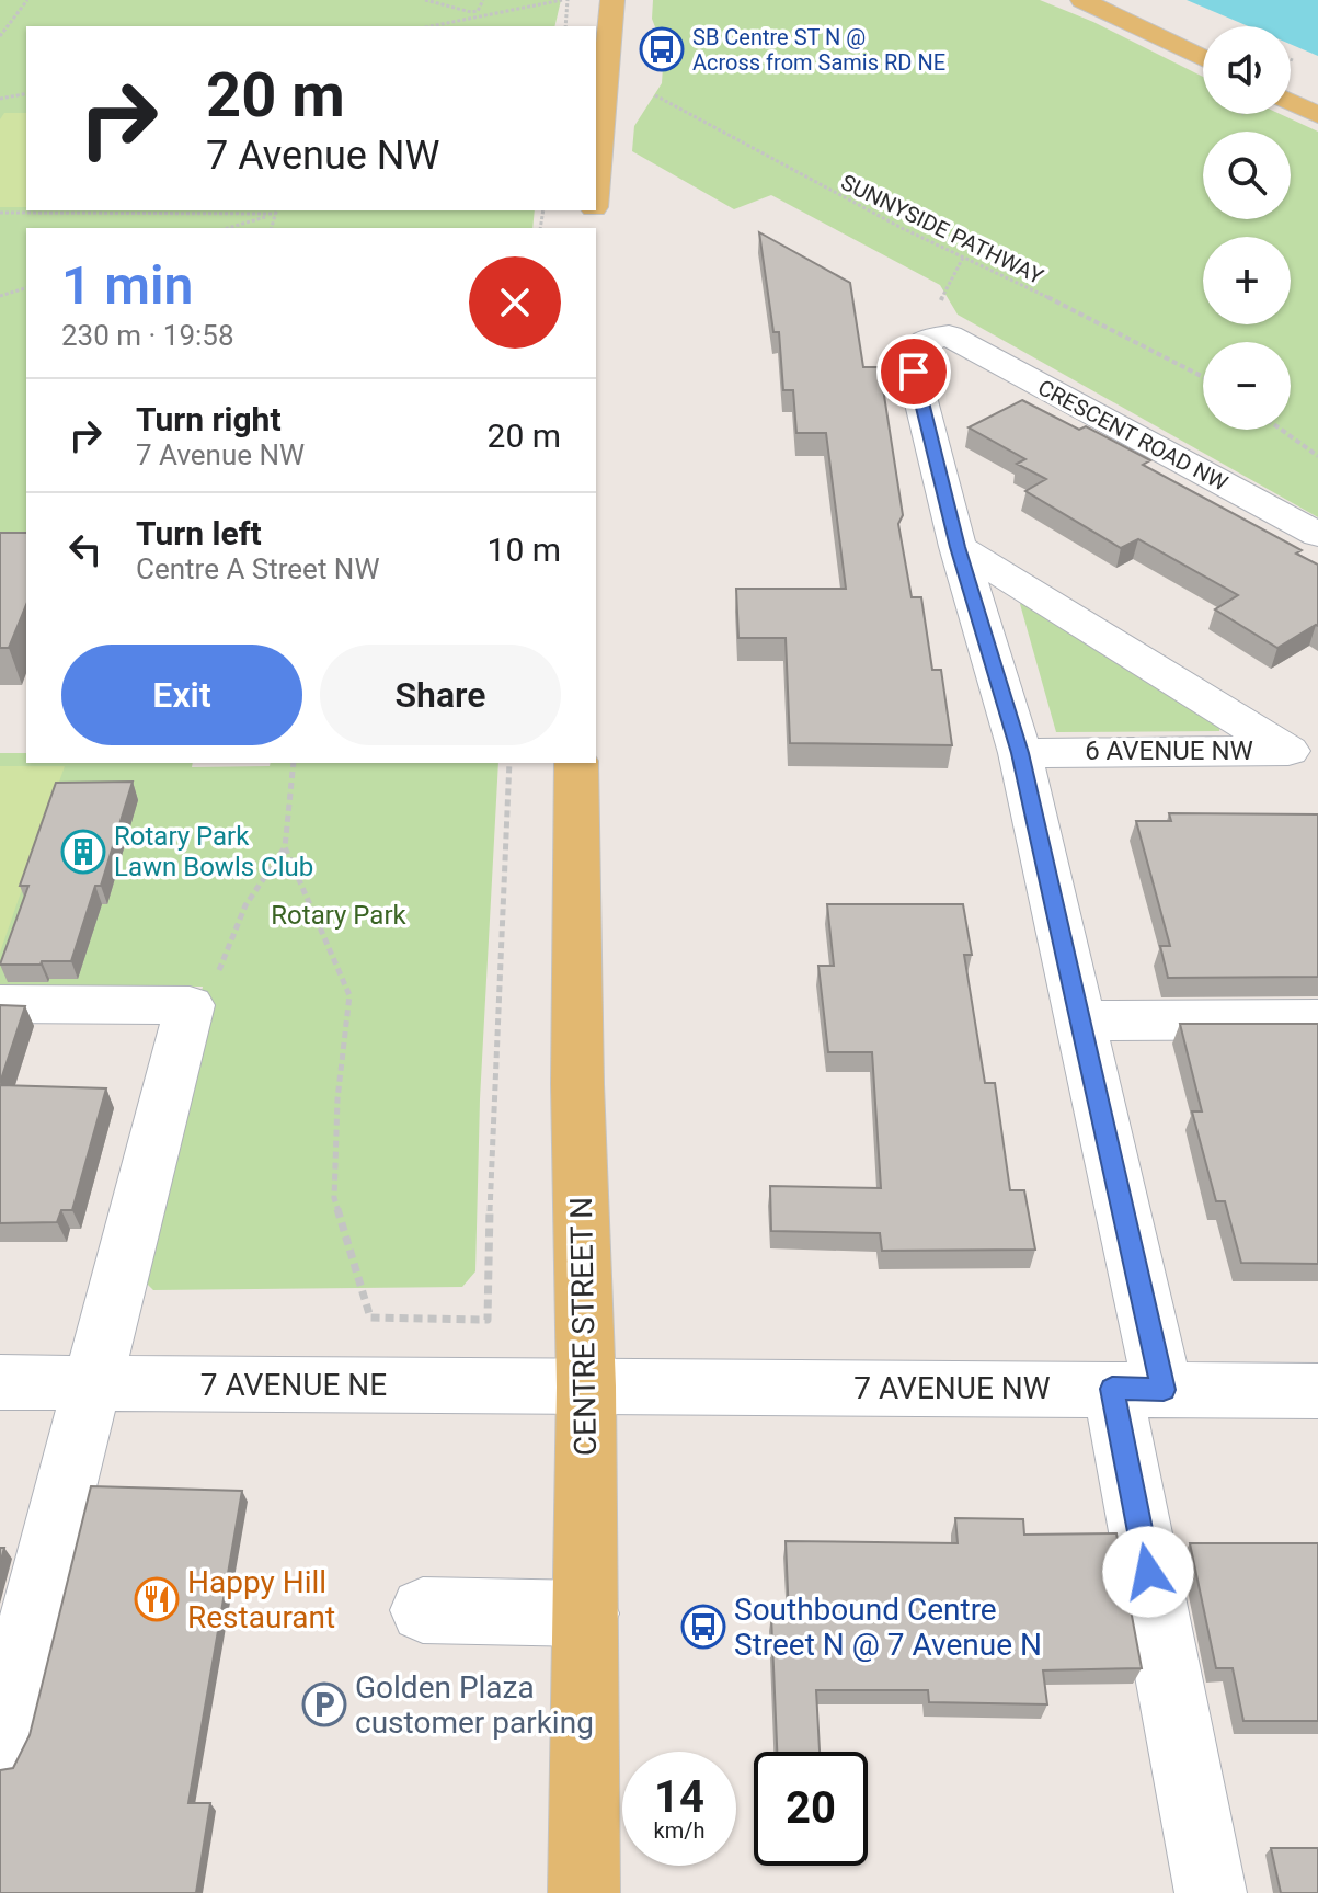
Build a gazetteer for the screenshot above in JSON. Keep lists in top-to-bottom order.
{
  "streets": {
    "main road": ["CENTRE STREET N"],
    "street": [
      "CRESCENT ROAD NW",
      "6 AVENUE NW",
      "7 AVENUE NE",
      "7 AVENUE NW"
    ],
    "path": ["SUNNYSIDE PATHWAY"]
  },
  "crossings": [
    ["CENTRE STREET N", "7 AVENUE NE"],
    ["CENTRE STREET N", "7 AVENUE NW"],
    ["7 AVENUE NE", "7 AVENUE NW"]
  ],
  "parks": ["Rotary Park"],
  "places": {
    "bus stop": ["SB Centre ST N @ Across from Samis RD NE", "Southbound Centre Street N @ 7 Avenue N"],
    "building": ["Rotary Park Lawn Bowls Club"],
    "restaurant": ["Happy Hill Restaurant"],
    "parking": ["Golden Plaza customer parking"]
  },
  "page": {
    "map_buttons": ["+", "−"],
    "turn": ["20 m", "7 Avenue NW"],
    "heading": ["1 min", "230 m · 19:58"],
    "list": [
      {
        "name": "Turn right",
        "note": "7 Avenue NW",
        "value": "20 m"
      },
      {
        "name": "Turn left",
        "note": "Centre A Street NW",
        "value": "10 m"
      }
    ],
    "buttons": ["Exit", "Share"],
    "speed": "14 km/h",
    "limit": "20"
  }
}
